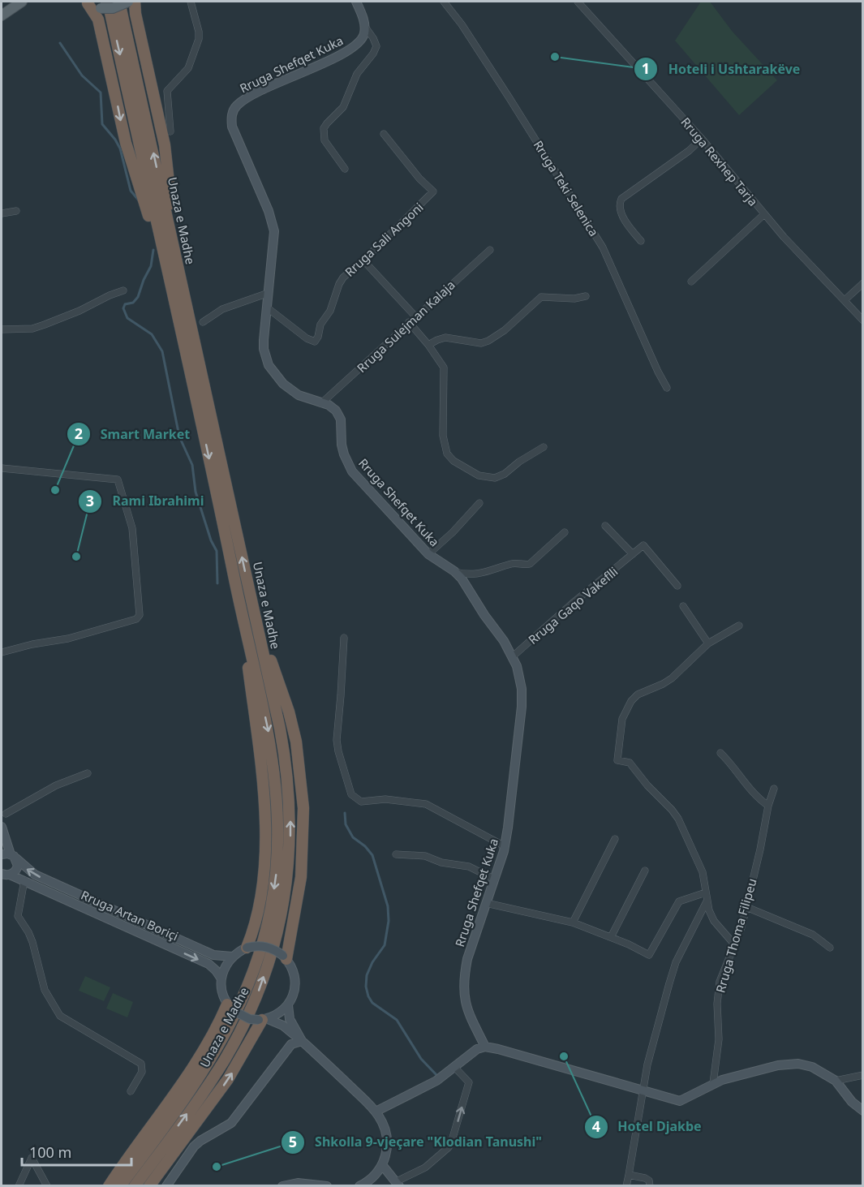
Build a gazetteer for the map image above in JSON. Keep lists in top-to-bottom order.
{
  "streets": {
    "highway": ["Unaza e Madhe"],
    "street": [
      "Rruga Shefqet Kuka",
      "Rruga Rexhep Tarja",
      "Rruga Teki Selenica",
      "Rruga Sali Angoni",
      "Rruga Sulejman Kalaja",
      "Rruga Gaqo Vakeflli",
      "Rruga Artan Boriçi",
      "Rruga Thoma Filipeu"
    ]
  },
  "crossings": [
    ["Rruga Shefqet Kuka", "Rruga Sali Angoni"],
    ["Rruga Shefqet Kuka", "Rruga Sulejman Kalaja"],
    ["Rruga Shefqet Kuka", "Rruga Gaqo Vakeflli"]
  ],
  "places": [
    "Hoteli i Ushtarakëve",
    "Smart Market",
    "Rami Ibrahimi",
    "Hotel Djakbe",
    "Shkolla 9-vjeçare \"Klodian Tanushi\""
  ],
  "scale_bar": "100 m"
}
